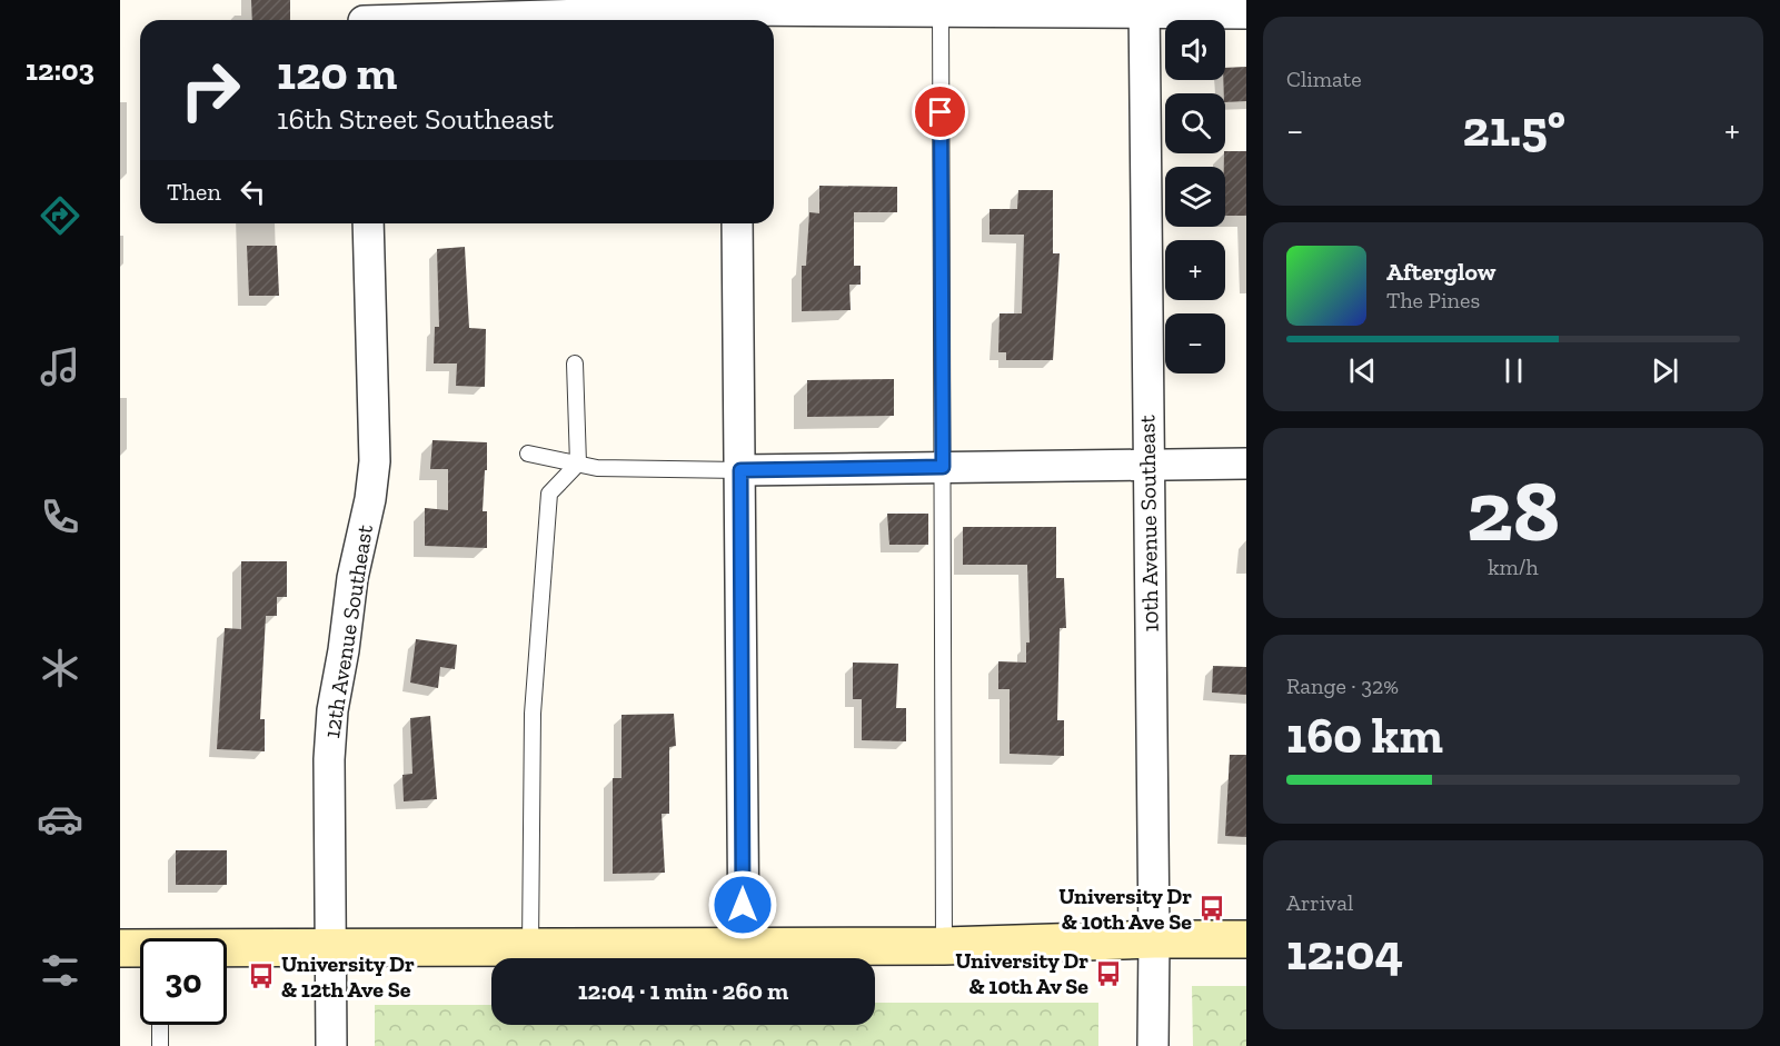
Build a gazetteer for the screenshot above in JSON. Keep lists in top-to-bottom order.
{
  "streets": {
    "street": ["10th Avenue Southeast", "12th Avenue Southeast"]
  },
  "places": {
    "bus stop": ["University Dr & 10th Ave Se", "University Dr & 10th Av Se", "University Dr & 12th Ave Se"]
  },
  "page": {
    "tabs": "12:03",
    "tile": [
      "Climate",
      ["28", "km/h"],
      ["Range · 32%", "160 km"],
      ["Arrival", "12:04"]
    ],
    "map_buttons": ["+", "−"],
    "turn": ["120 m", "16th Street Southeast"],
    "heat": ["−", "21.5°", "+"],
    "then": "Then",
    "song": ["Afterglow", "The Pines"],
    "limit": "30",
    "trip": "12:04 · 1 min · 260 m"
  }
}
